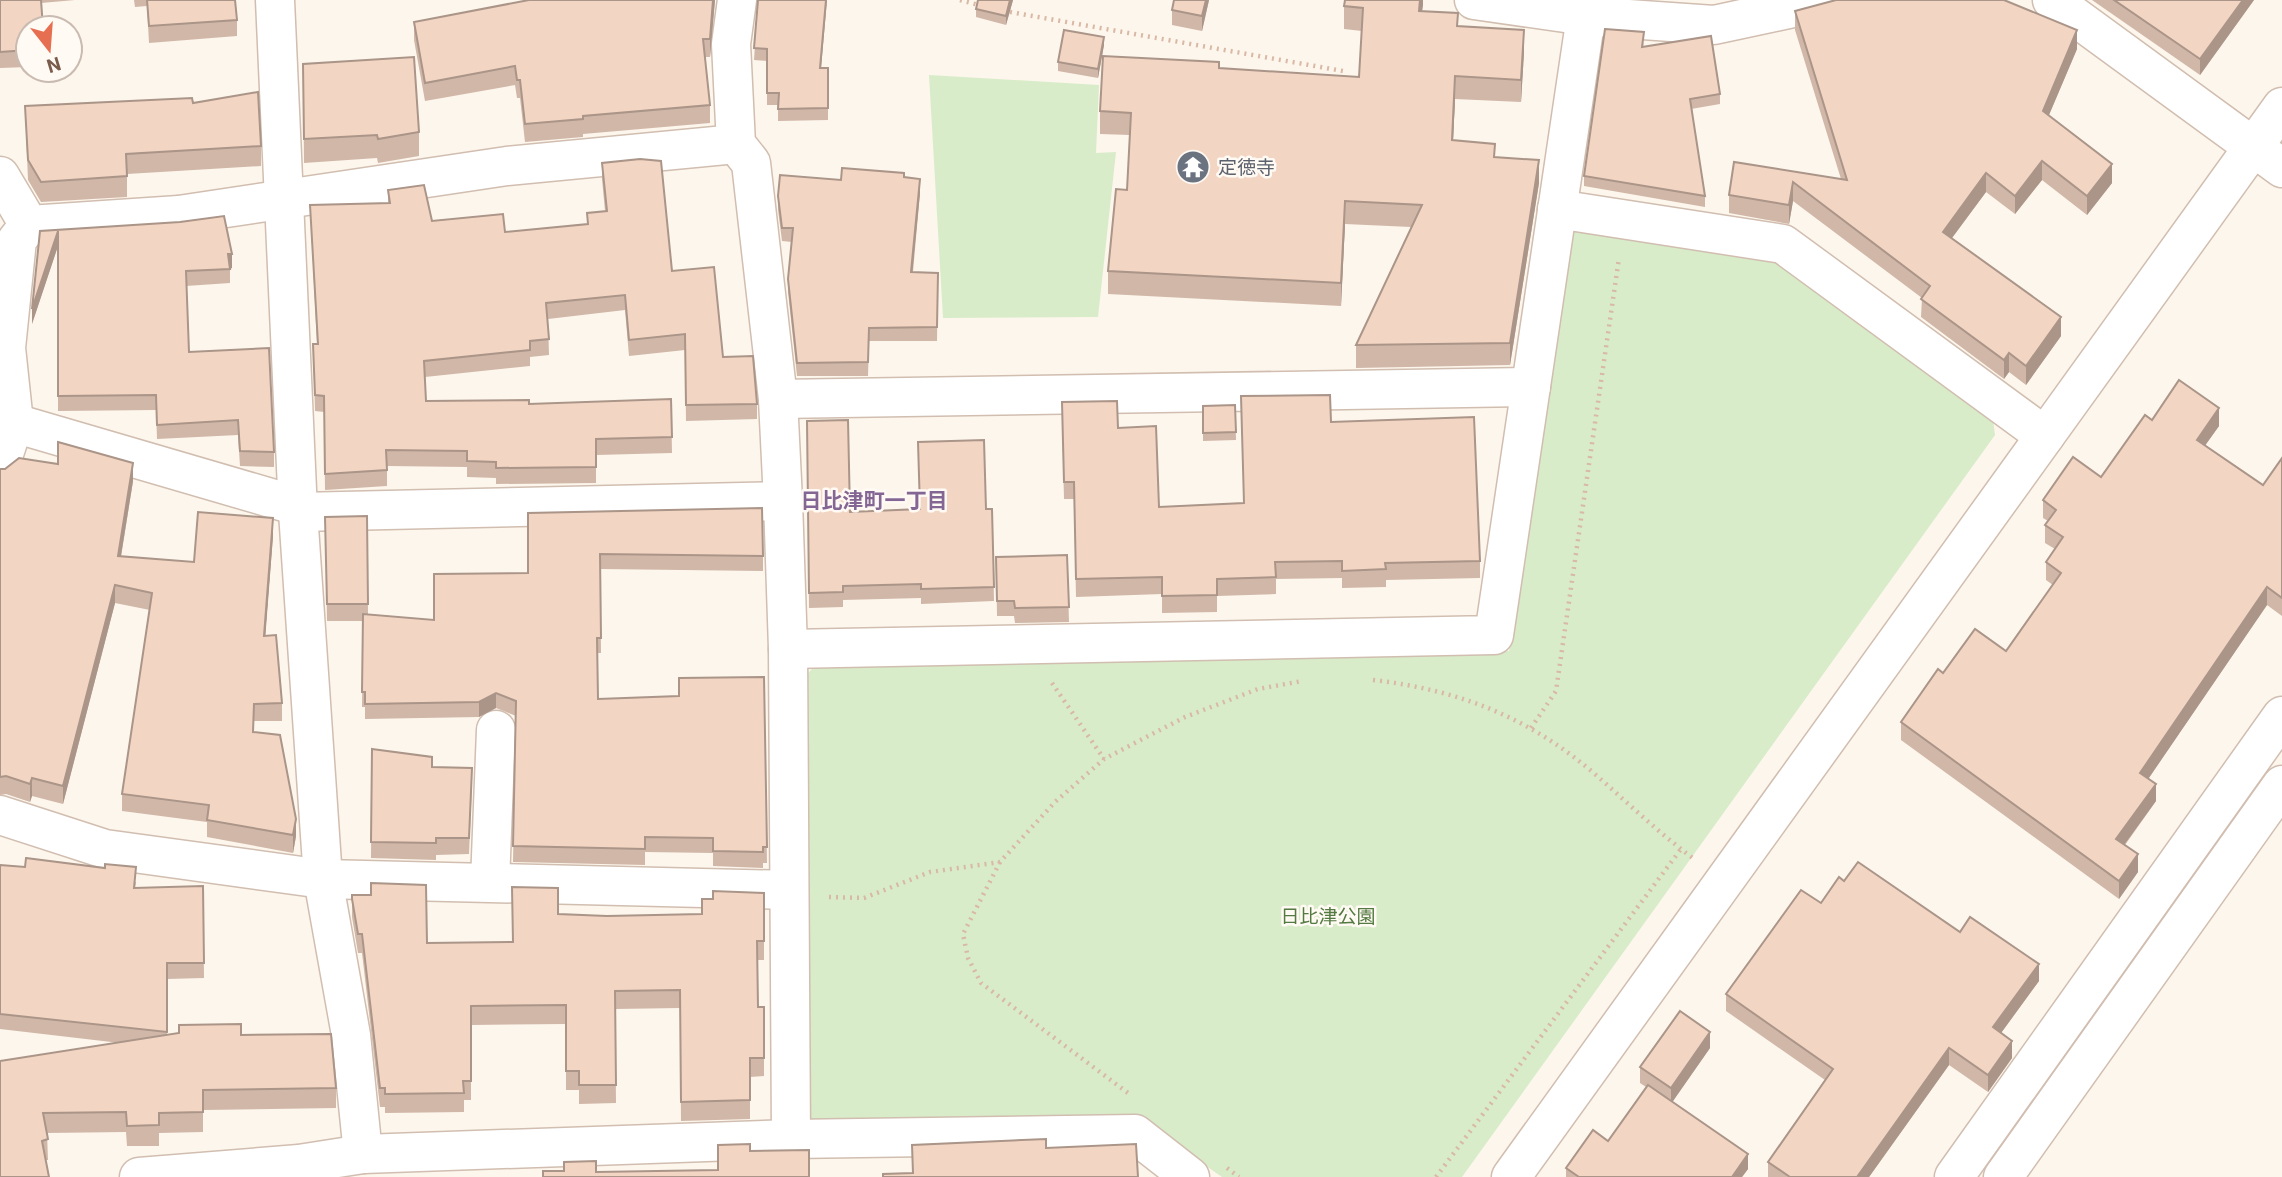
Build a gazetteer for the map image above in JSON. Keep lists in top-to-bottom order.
{
  "districts": ["日比津町一丁目"],
  "parks": ["日比津公園"],
  "places": {
    "temple": ["定徳寺"]
  },
  "north": "bottom"
}
